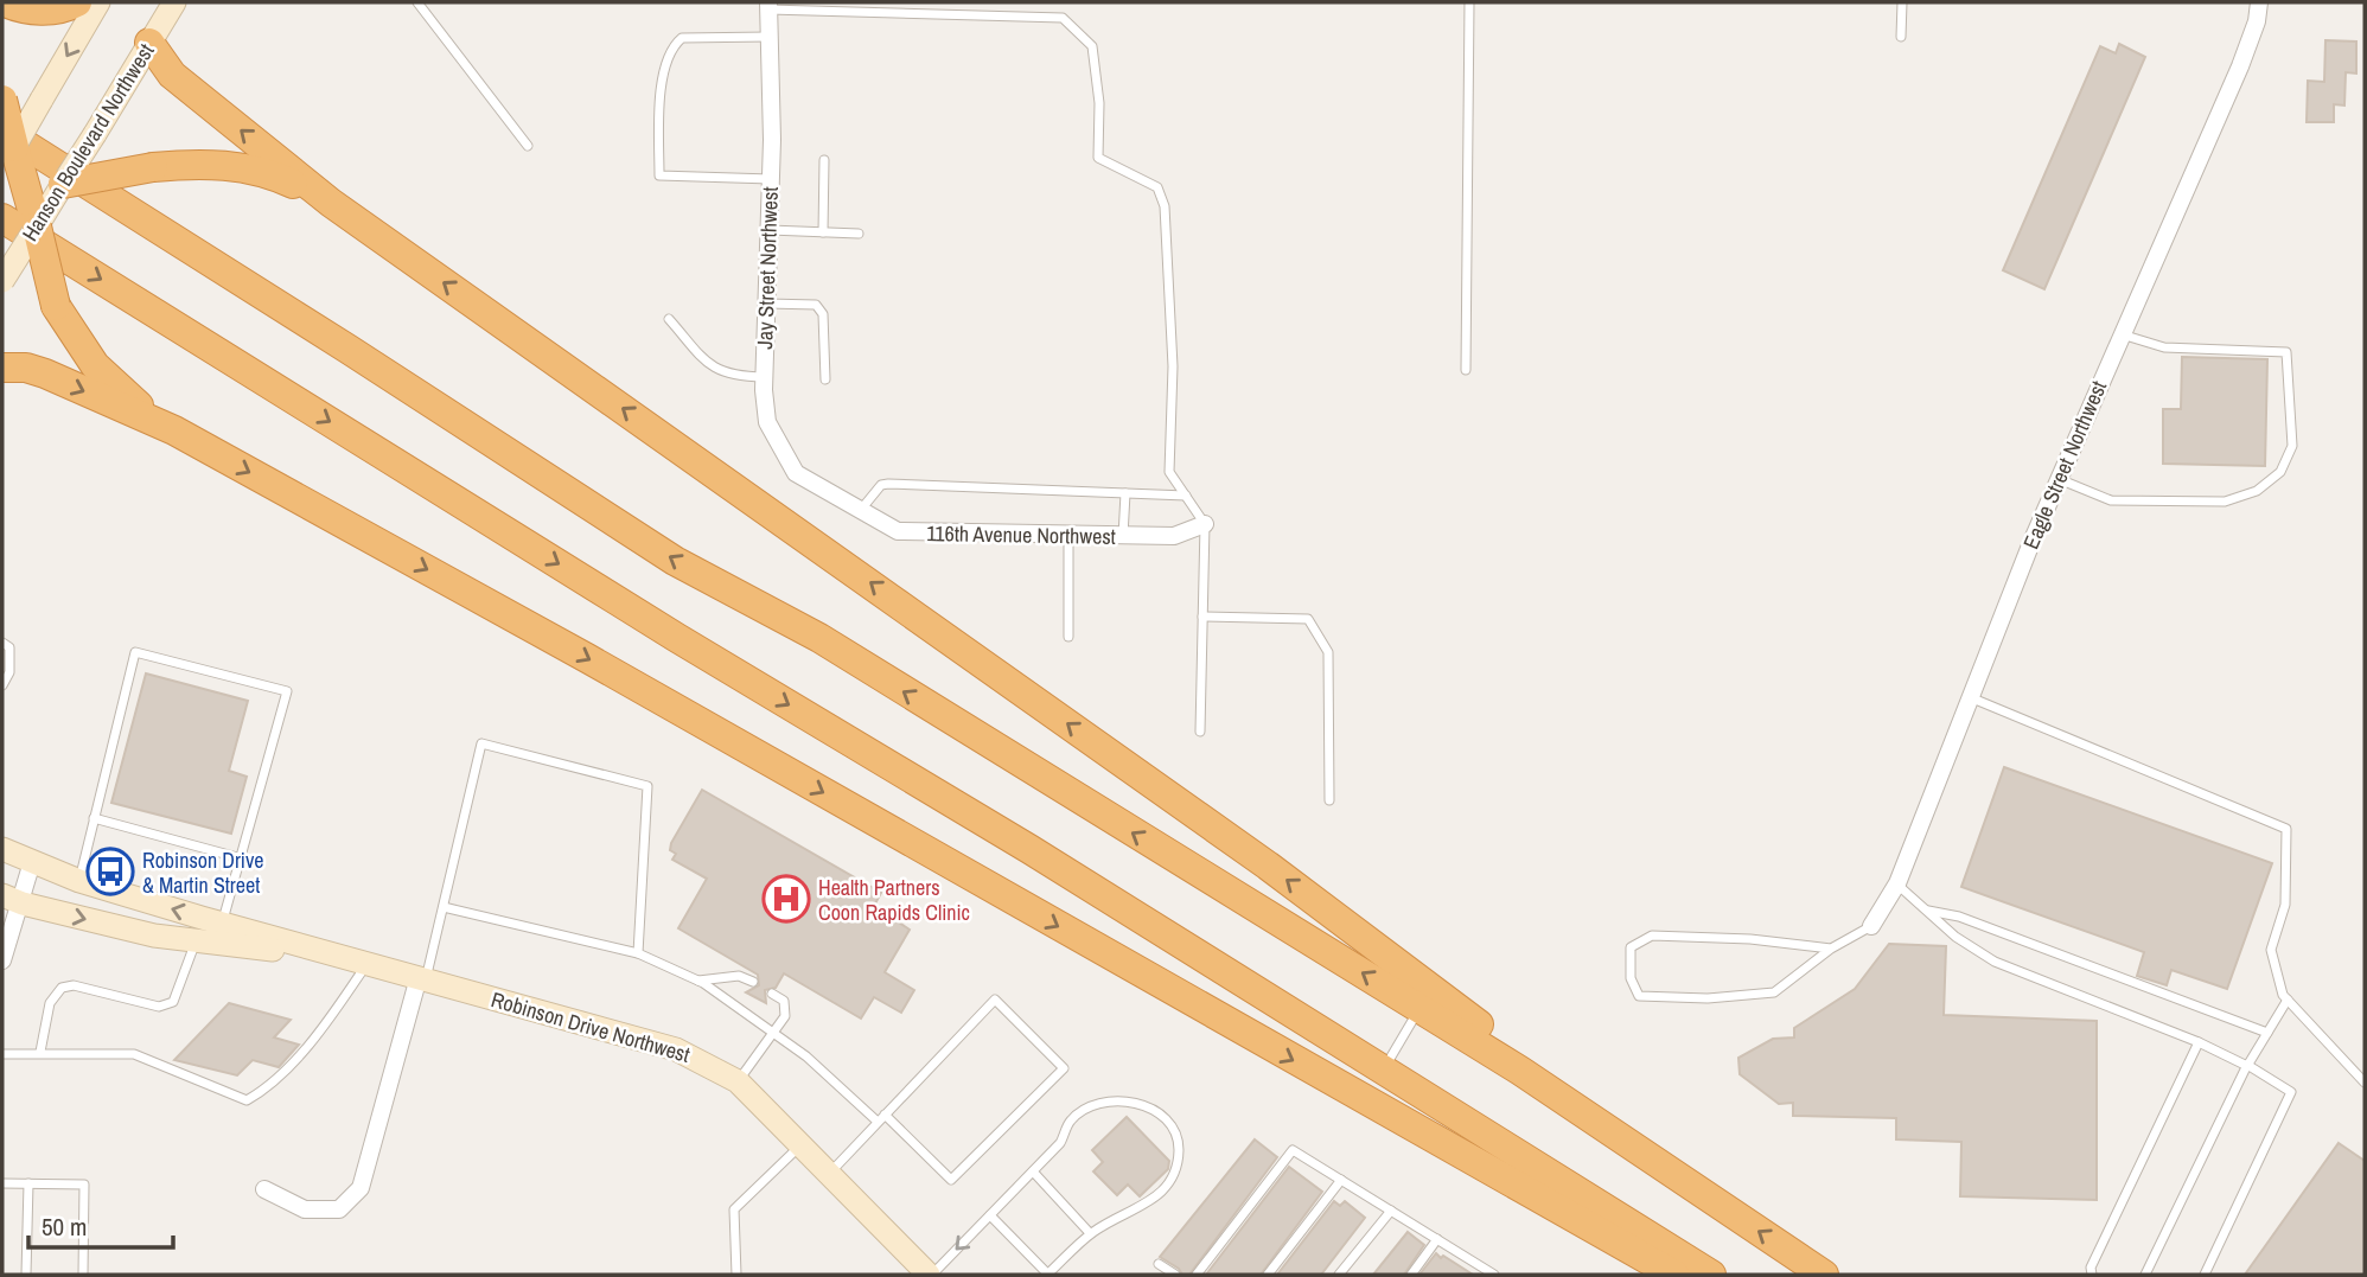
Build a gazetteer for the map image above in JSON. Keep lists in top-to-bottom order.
{
  "streets": {
    "street": [
      "Hanson Boulevard Northwest",
      "Jay Street Northwest",
      "Eagle Street Northwest",
      "116th Avenue Northwest",
      "Robinson Drive Northwest"
    ]
  },
  "crossings": [
    ["Jay Street Northwest", "116th Avenue Northwest"]
  ],
  "places": {
    "bus stop": ["Robinson Drive & Martin Street"],
    "hospital": ["Health Partners Coon Rapids Clinic"]
  },
  "scale_bar": "50 m"
}
